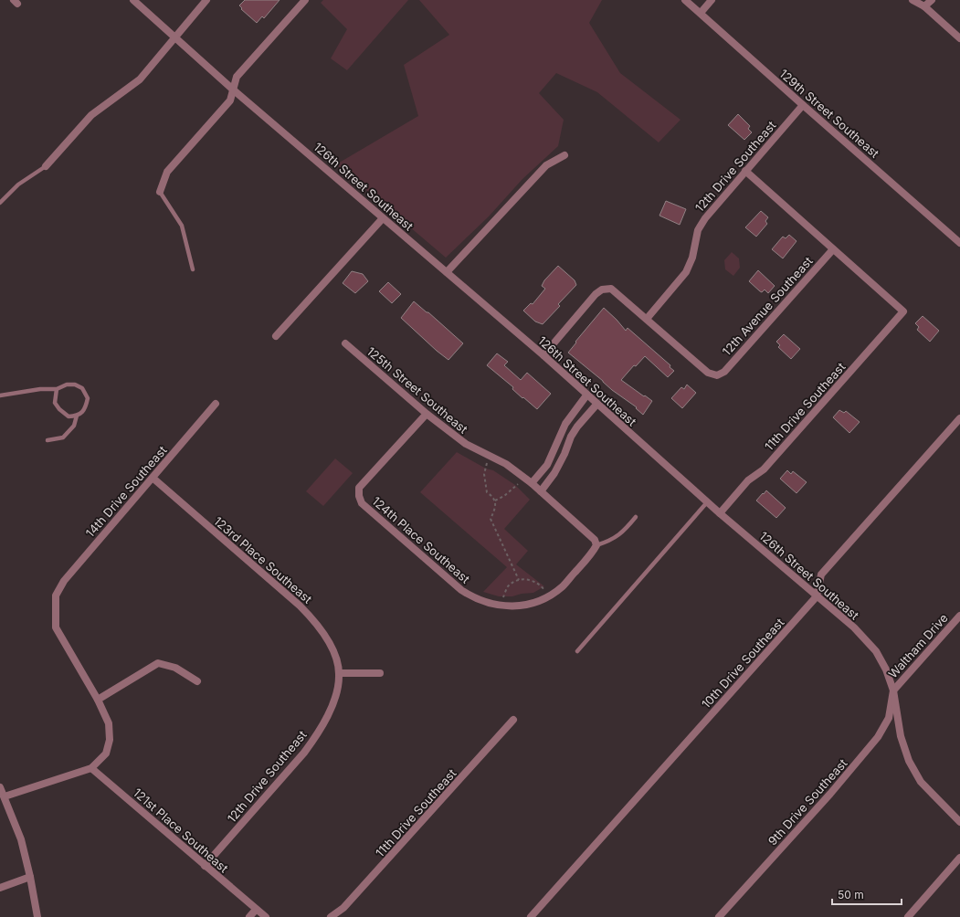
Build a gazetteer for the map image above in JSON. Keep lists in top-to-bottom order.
{
  "streets": {
    "street": [
      "129th Street Southeast",
      "12th Drive Southeast",
      "126th Street Southeast",
      "12th Avenue Southeast",
      "125th Street Southeast",
      "11th Drive Southeast",
      "14th Drive Southeast",
      "124th Place Southeast",
      "123rd Place Southeast",
      "Waltham Drive",
      "10th Drive Southeast",
      "9th Drive Southeast",
      "121st Place Southeast"
    ]
  },
  "crossings": [
    ["129th Street Southeast", "12th Drive Southeast"],
    ["12th Drive Southeast", "12th Avenue Southeast"],
    ["12th Drive Southeast", "123rd Place Southeast"],
    ["12th Drive Southeast", "121st Place Southeast"],
    ["126th Street Southeast", "11th Drive Southeast"],
    ["126th Street Southeast", "Waltham Drive"],
    ["126th Street Southeast", "10th Drive Southeast"],
    ["126th Street Southeast", "9th Drive Southeast"],
    ["12th Avenue Southeast", "11th Drive Southeast"],
    ["125th Street Southeast", "124th Place Southeast"],
    ["14th Drive Southeast", "123rd Place Southeast"],
    ["Waltham Drive", "9th Drive Southeast"]
  ],
  "scale_bar": "50 m"
}
